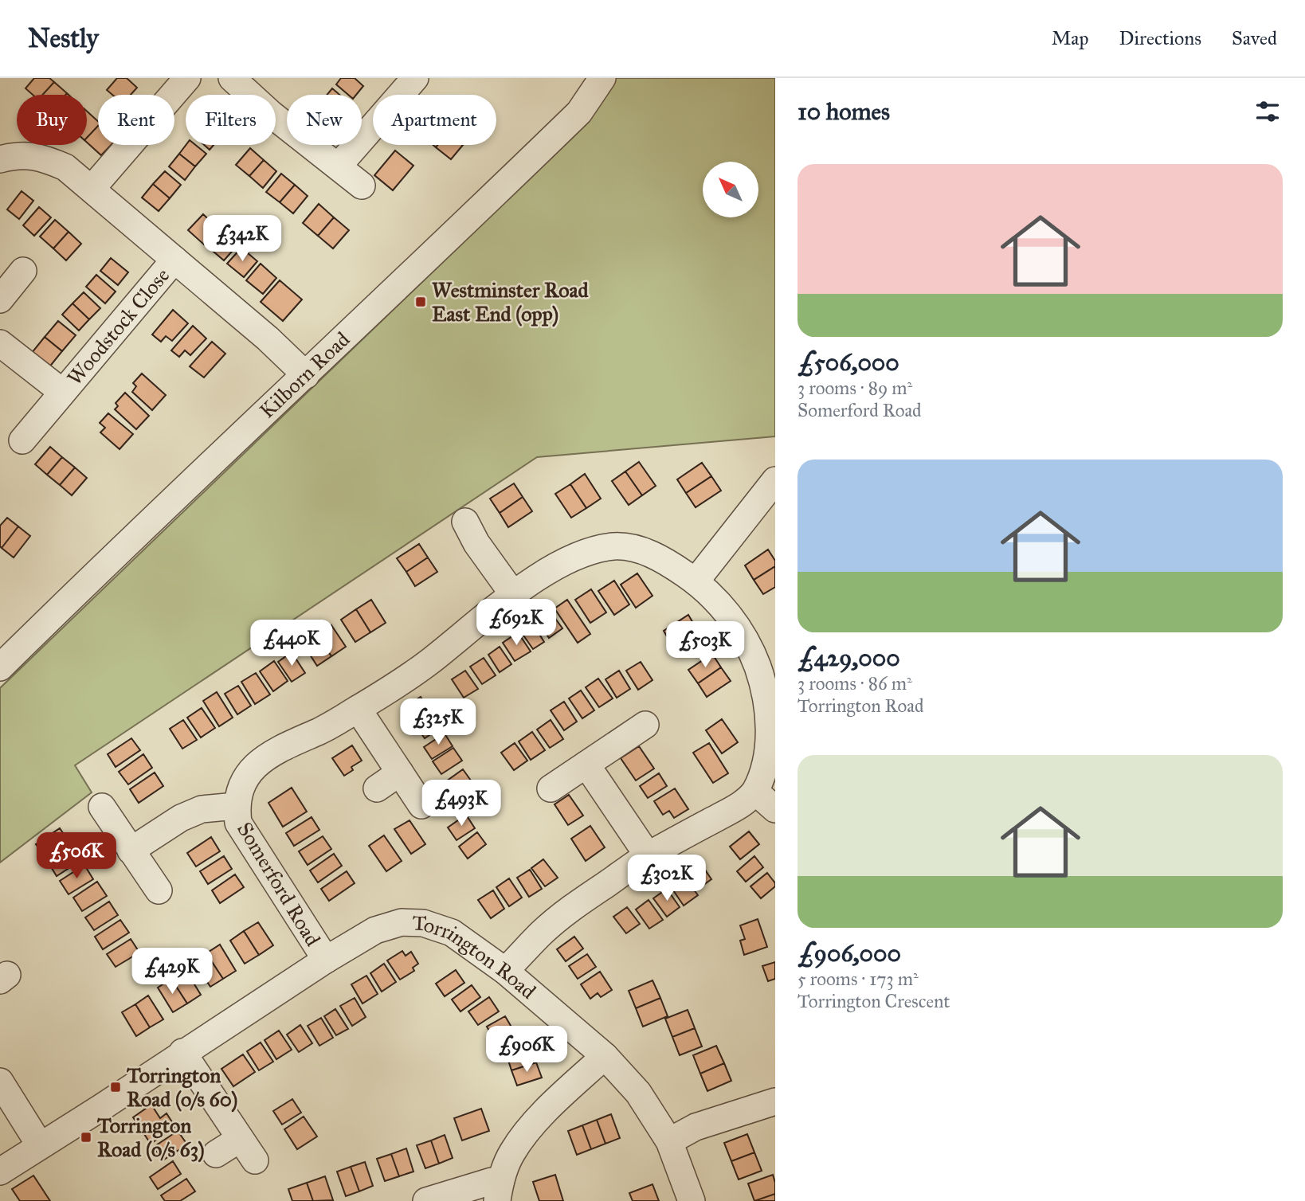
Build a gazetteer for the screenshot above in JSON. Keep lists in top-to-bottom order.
{
  "streets": {
    "street": [
      "Woodstock Close",
      "Kilborn Road",
      "Somerford Road",
      "Torrington Road"
    ]
  },
  "crossings": [
    ["Somerford Road", "Torrington Road"]
  ],
  "places": {
    "transit": ["Westminster Road East End (opp)", "Torrington Road (o/s 60)", "Torrington Road (o/s 63)"]
  },
  "north": "top left",
  "page": {
    "header": "Nestly",
    "nav": ["Map", "Directions", "Saved"],
    "heading": "10 homes",
    "chip": [
      "Buy",
      "Rent",
      "Filters",
      "New",
      "Apartment"
    ],
    "list": [
      {
        "name": "£506,000",
        "note": "3 rooms · 89 m² · Somerford Road"
      },
      {
        "name": "£429,000",
        "note": "3 rooms · 86 m² · Torrington Road"
      },
      {
        "name": "£906,000",
        "note": "5 rooms · 173 m² · Torrington Crescent"
      }
    ],
    "price": [
      "£342K",
      "£692K",
      "£440K",
      "£503K",
      "£325K",
      "£493K",
      "£506K",
      "£302K",
      "£429K",
      "£906K"
    ]
  }
}
